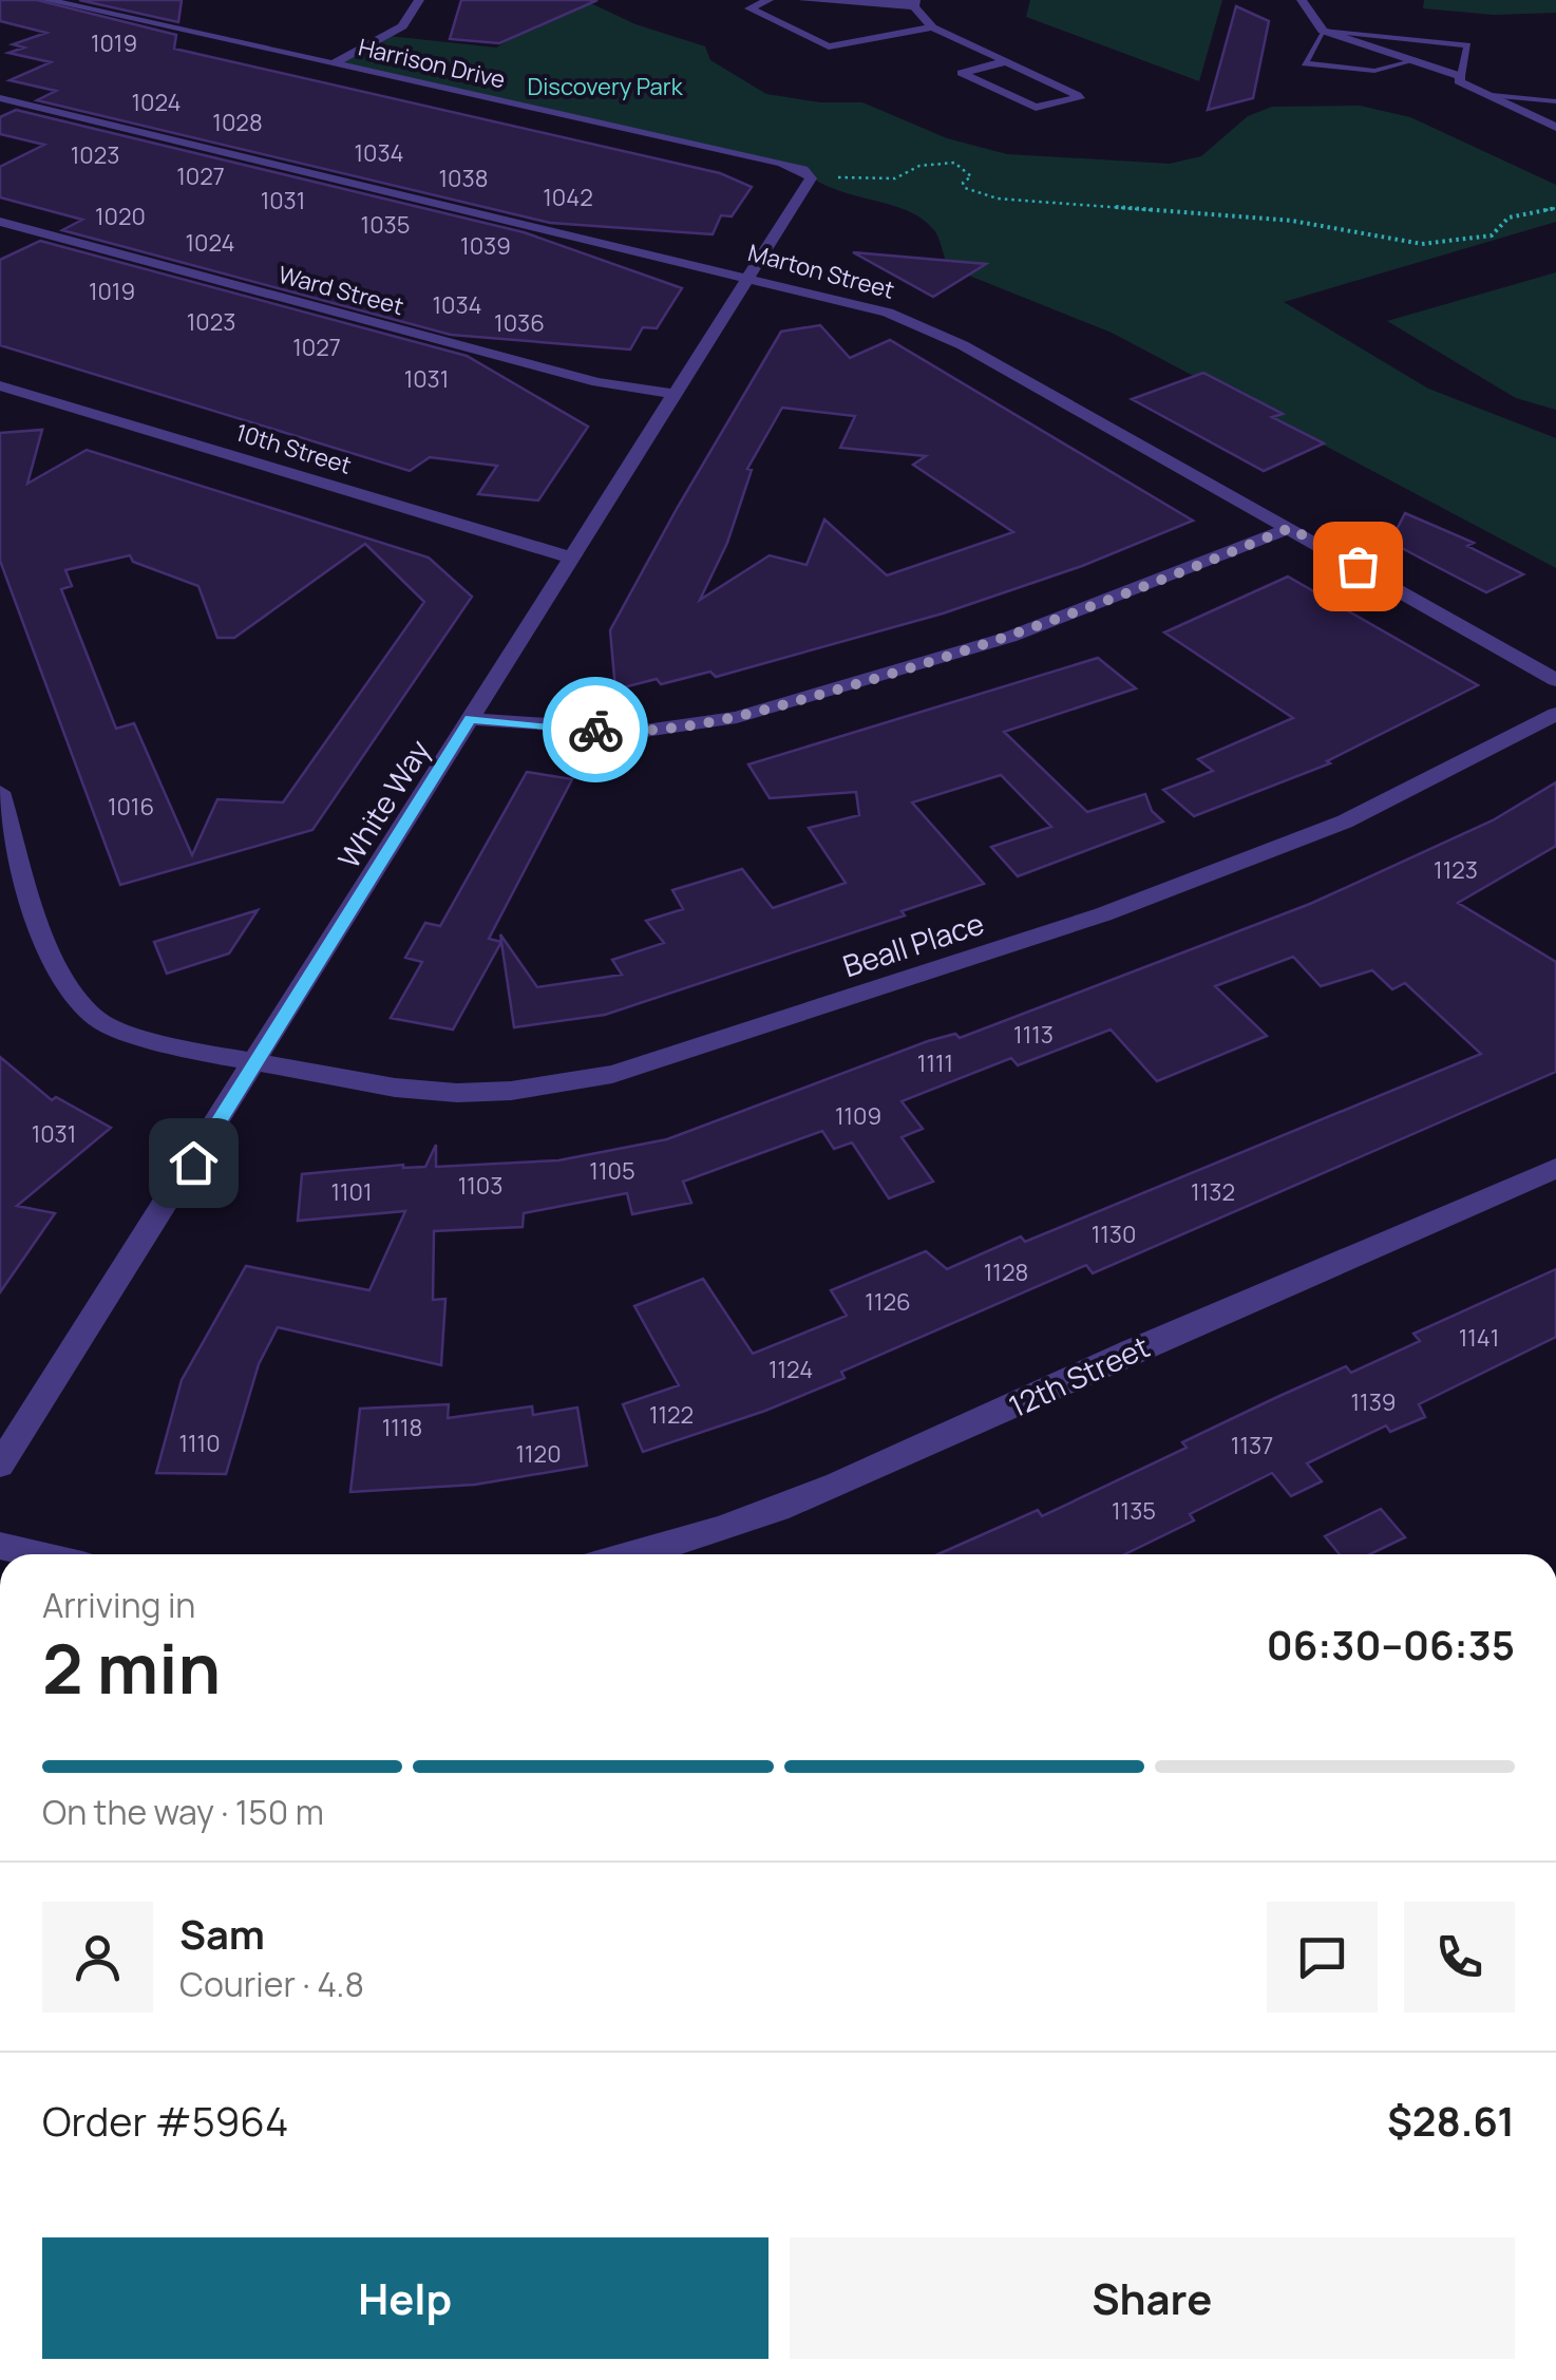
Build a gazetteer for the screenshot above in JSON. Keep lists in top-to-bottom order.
{
  "streets": {
    "street": [
      "Harrison Drive",
      "Marton Street",
      "Ward Street",
      "10th Street",
      "White Way",
      "Beall Place",
      "12th Street"
    ]
  },
  "crossings": [
    ["Harrison Drive", "White Way"],
    ["Marton Street", "White Way"],
    ["Ward Street", "White Way"],
    ["10th Street", "White Way"],
    ["White Way", "Beall Place"]
  ],
  "parks": ["Discovery Park"],
  "house_numbers": [
    "1019",
    "1024",
    "1028",
    "1034",
    "1023",
    "1027",
    "1038",
    "1042",
    "1031",
    "1020",
    "1035",
    "1024",
    "1039",
    "1019",
    "1034",
    "1023",
    "1036",
    "1027",
    "1031",
    "1016",
    "1123",
    "1113",
    "1111",
    "1109",
    "1031",
    "1105",
    "1103",
    "1101",
    "1132",
    "1130",
    "1128",
    "1126",
    "1141",
    "1124",
    "1139",
    "1122",
    "1118",
    "1110",
    "1137",
    "1120",
    "1135"
  ],
  "page": {
    "heading": ["2 min", "Arriving in", "06:30–06:35"],
    "panel": [
      "Sam",
      "Courier · 4.8",
      "Order #5964",
      "$28.61"
    ],
    "bar": "On the way · 150 m",
    "buttons": ["Help", "Share"]
  }
}
